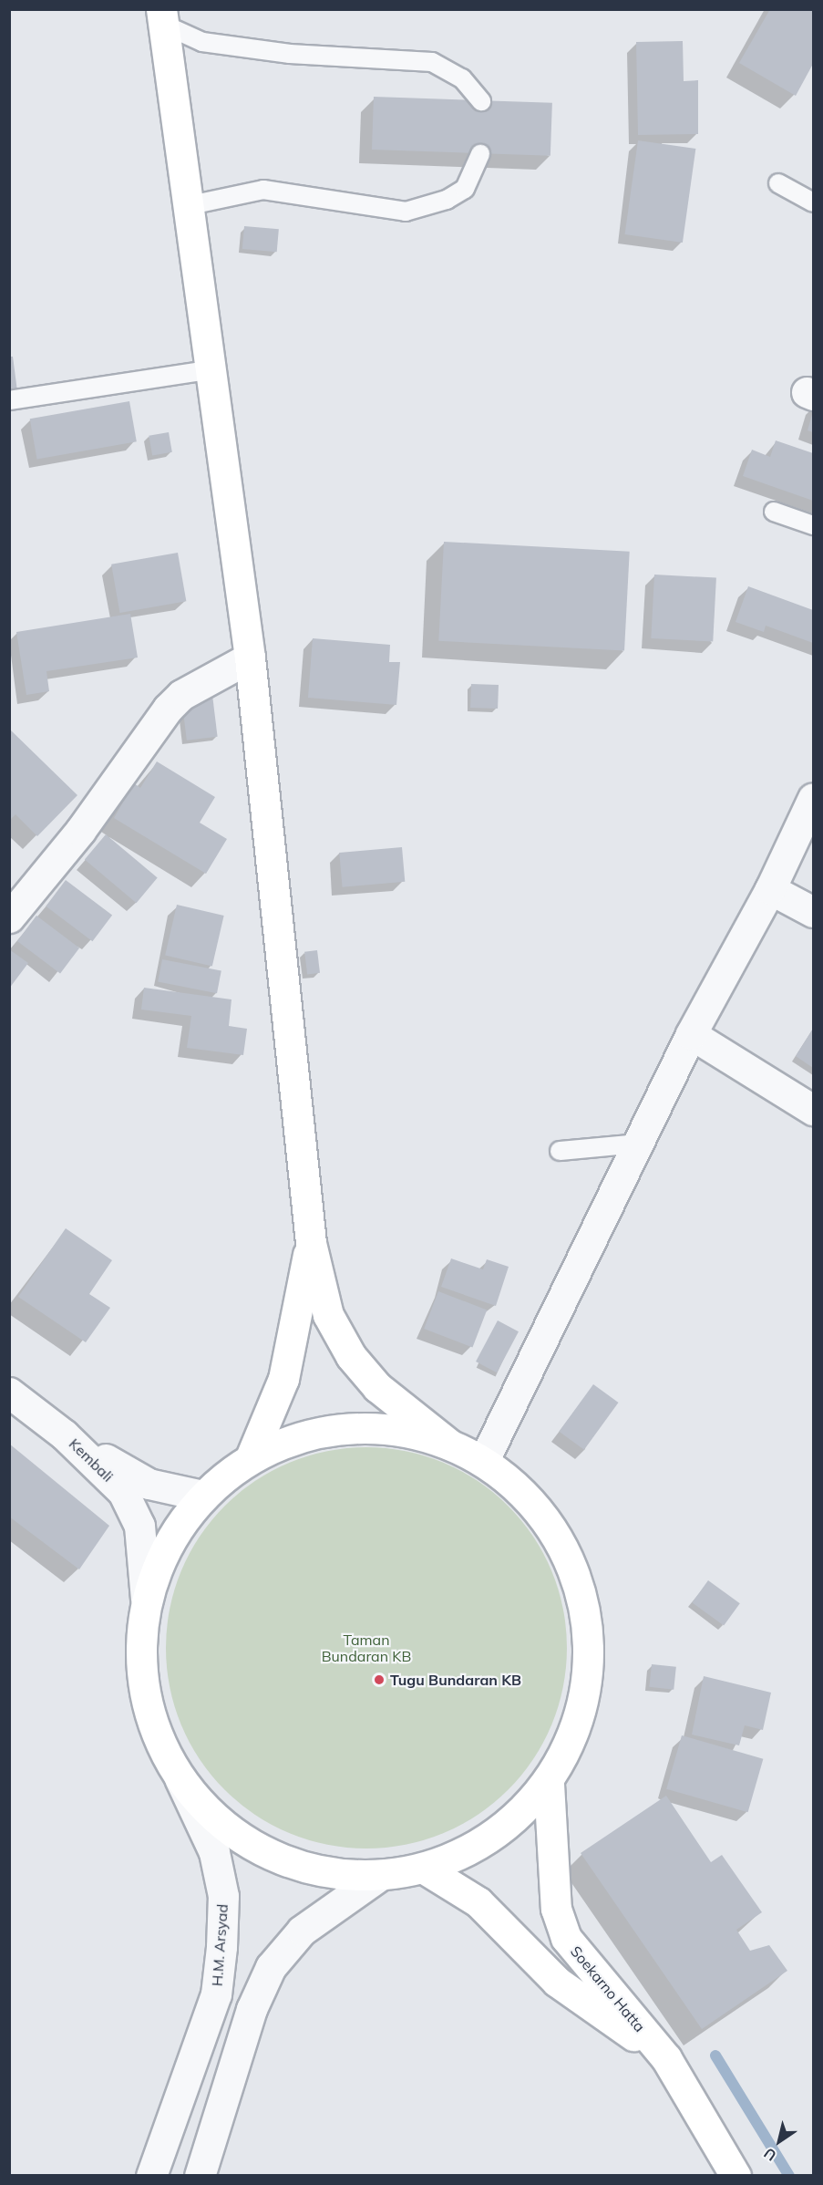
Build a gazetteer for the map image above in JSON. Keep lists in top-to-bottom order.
{
  "streets": {
    "main road": ["Soekarno Hatta"],
    "street": ["Kembali", "H.M. Arsyad"]
  },
  "parks": ["Taman Bundaran KB"],
  "places": ["Tugu Bundaran KB"],
  "north": "bottom left"
}
